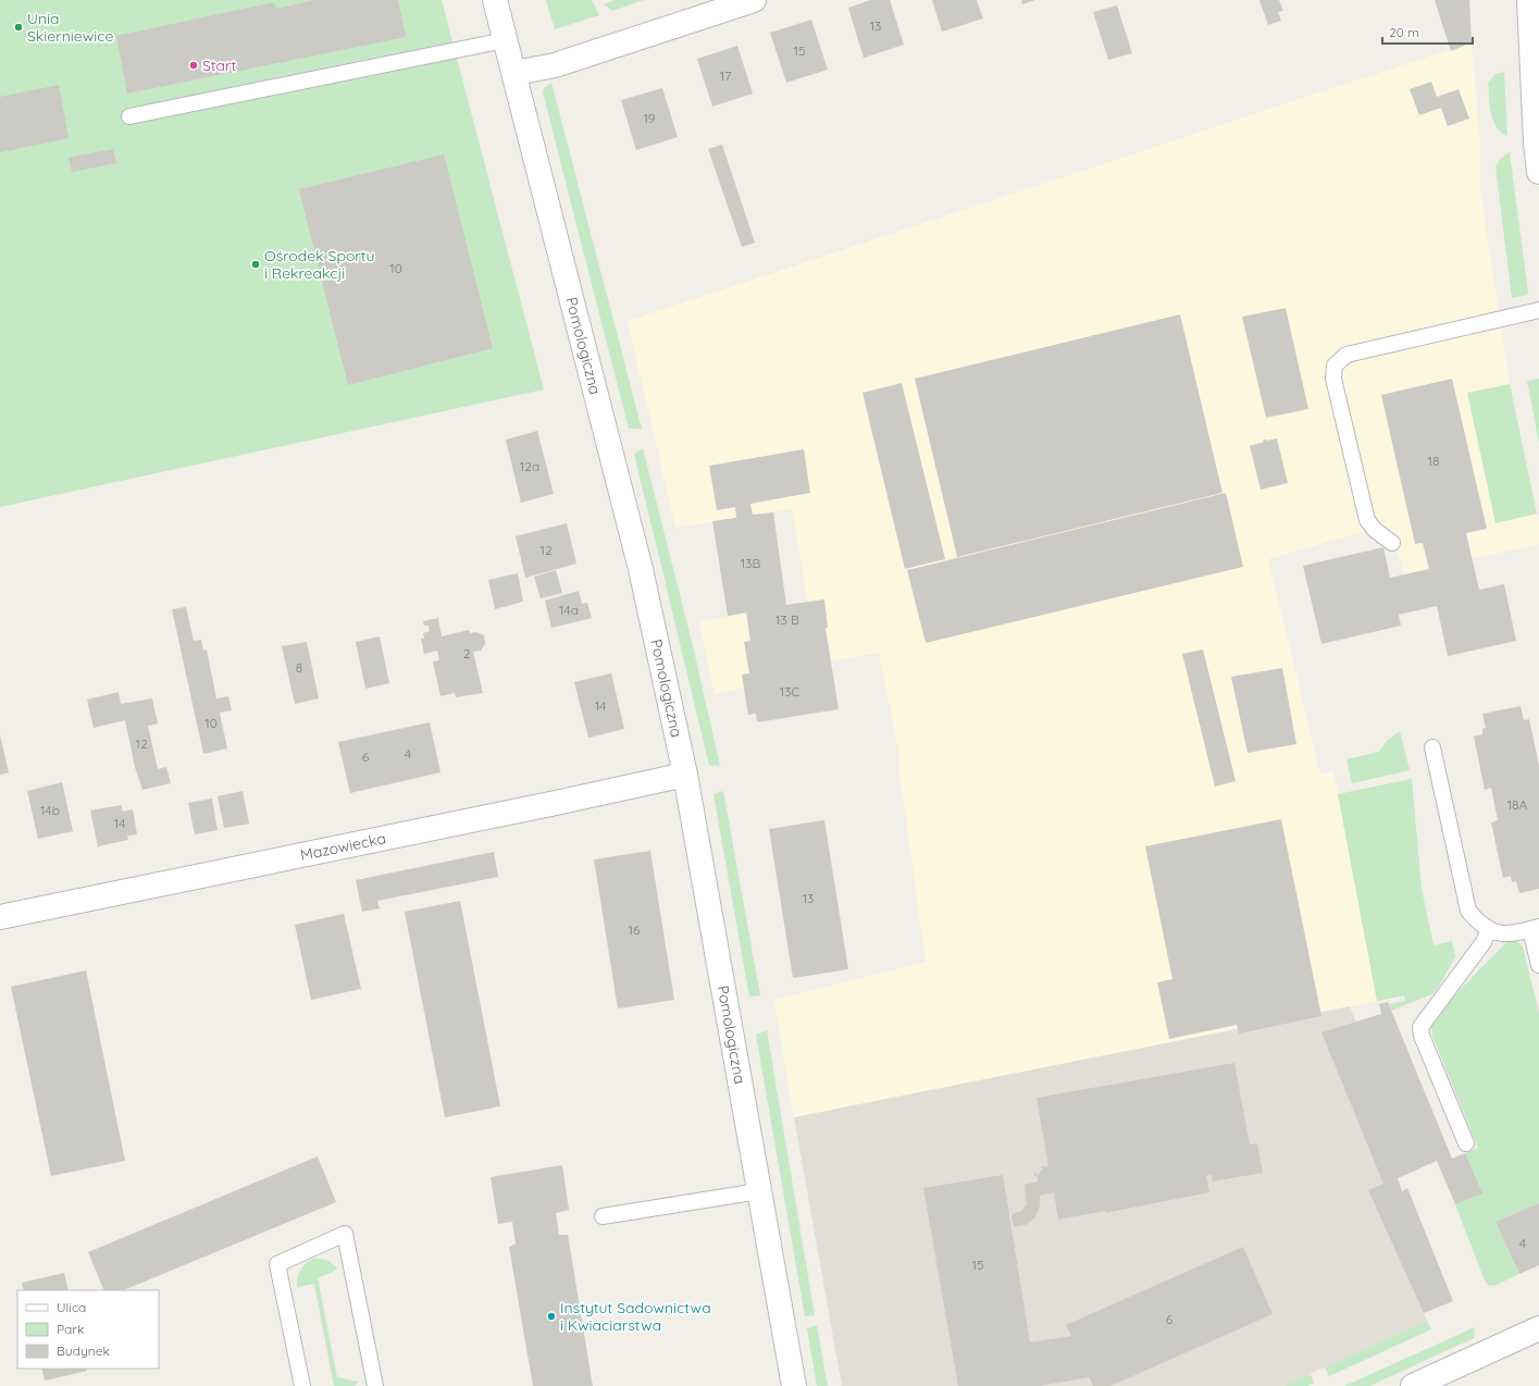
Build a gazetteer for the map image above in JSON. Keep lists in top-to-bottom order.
{
  "streets": {
    "street": ["Pomologiczna", "Mazowiecka"]
  },
  "crossings": [
    ["Pomologiczna", "Mazowiecka"]
  ],
  "places": [
    "Unia Skierniewice",
    "Start",
    "Ośrodek Sportu i Rekreakcji",
    "Instytut Sadownictwa i Kwiaciarstwa"
  ],
  "house_numbers": [
    "13",
    "15",
    "17",
    "19",
    "10",
    "18",
    "12a",
    "12",
    "13B",
    "14a",
    "13 B",
    "2",
    "8",
    "13C",
    "14",
    "10",
    "12",
    "4",
    "6",
    "18A",
    "14b",
    "14",
    "13",
    "16",
    "4",
    "15",
    "6"
  ],
  "legend": ["Ulica", "Park", "Budynek"],
  "scale_bar": "20 m"
}
